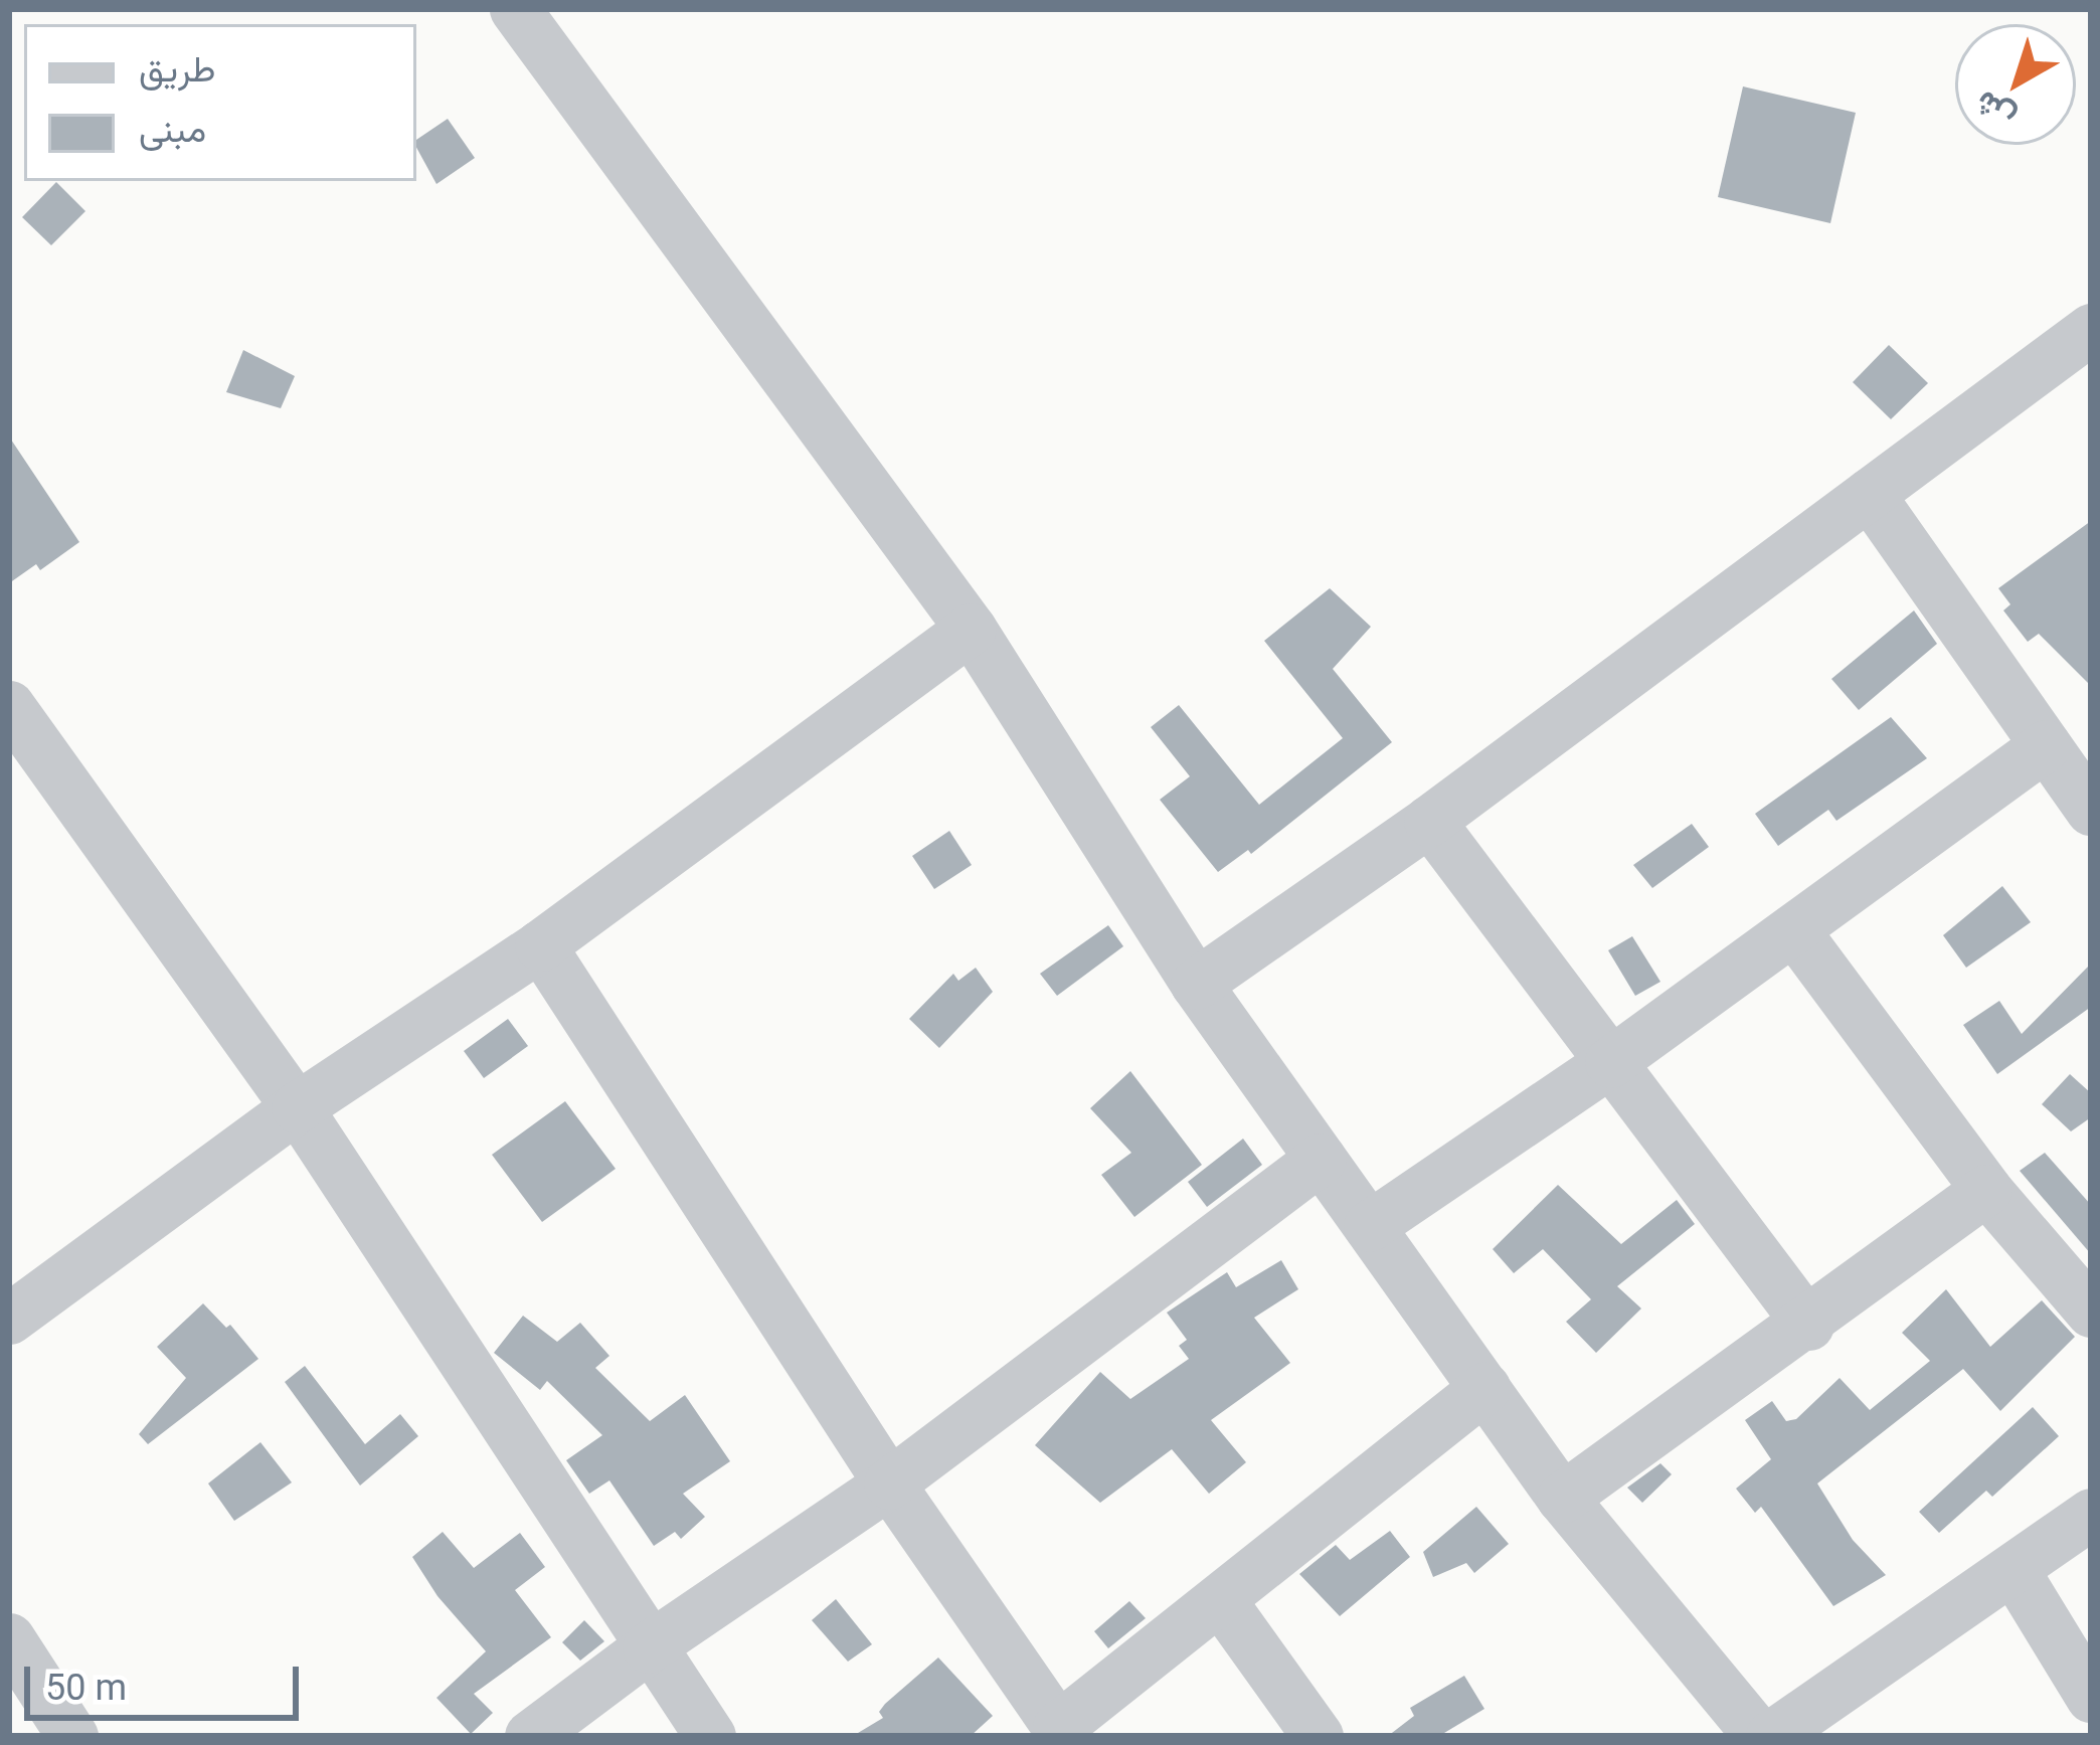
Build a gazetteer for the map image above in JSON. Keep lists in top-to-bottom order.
{
  "legend": ["طريق", "مبنى"],
  "scale_bar": "50 m",
  "north": "bottom left"
}
